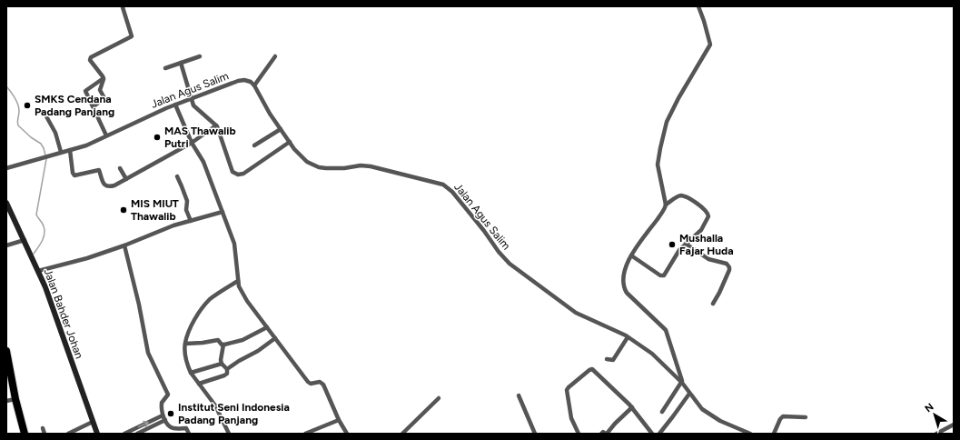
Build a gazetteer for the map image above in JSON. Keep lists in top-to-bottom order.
{
  "streets": {
    "main road": ["Jalan Bahder Johan"],
    "street": ["Jalan Agus Salim"]
  },
  "places": [
    "SMKS Cendana Padang Panjang",
    "MAS Thawalib Putri",
    "MIS MIUT Thawalib",
    "Mushalla Fajar Huda",
    "Institut Seni Indonesia Padang Panjang"
  ],
  "north": "top left"
}
